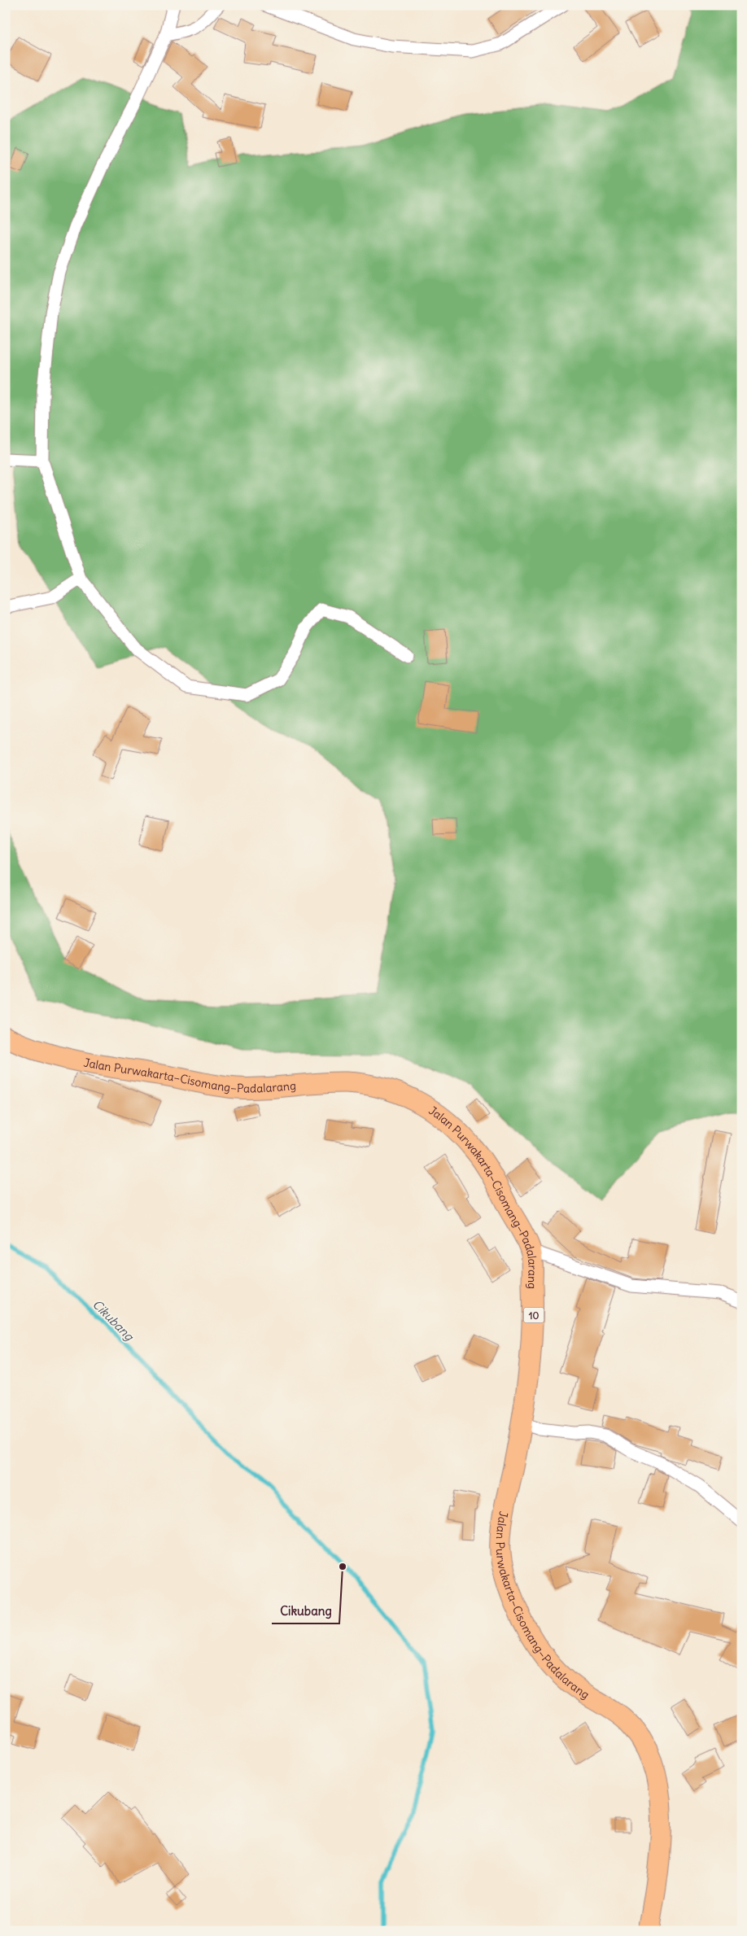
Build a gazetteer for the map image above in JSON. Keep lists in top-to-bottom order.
{
  "streets": {
    "highway": ["Jalan Purwakarta–Cisomang–Padalarang", "10"]
  },
  "water": ["Cikubang"],
  "places": ["Cikubang"]
}
